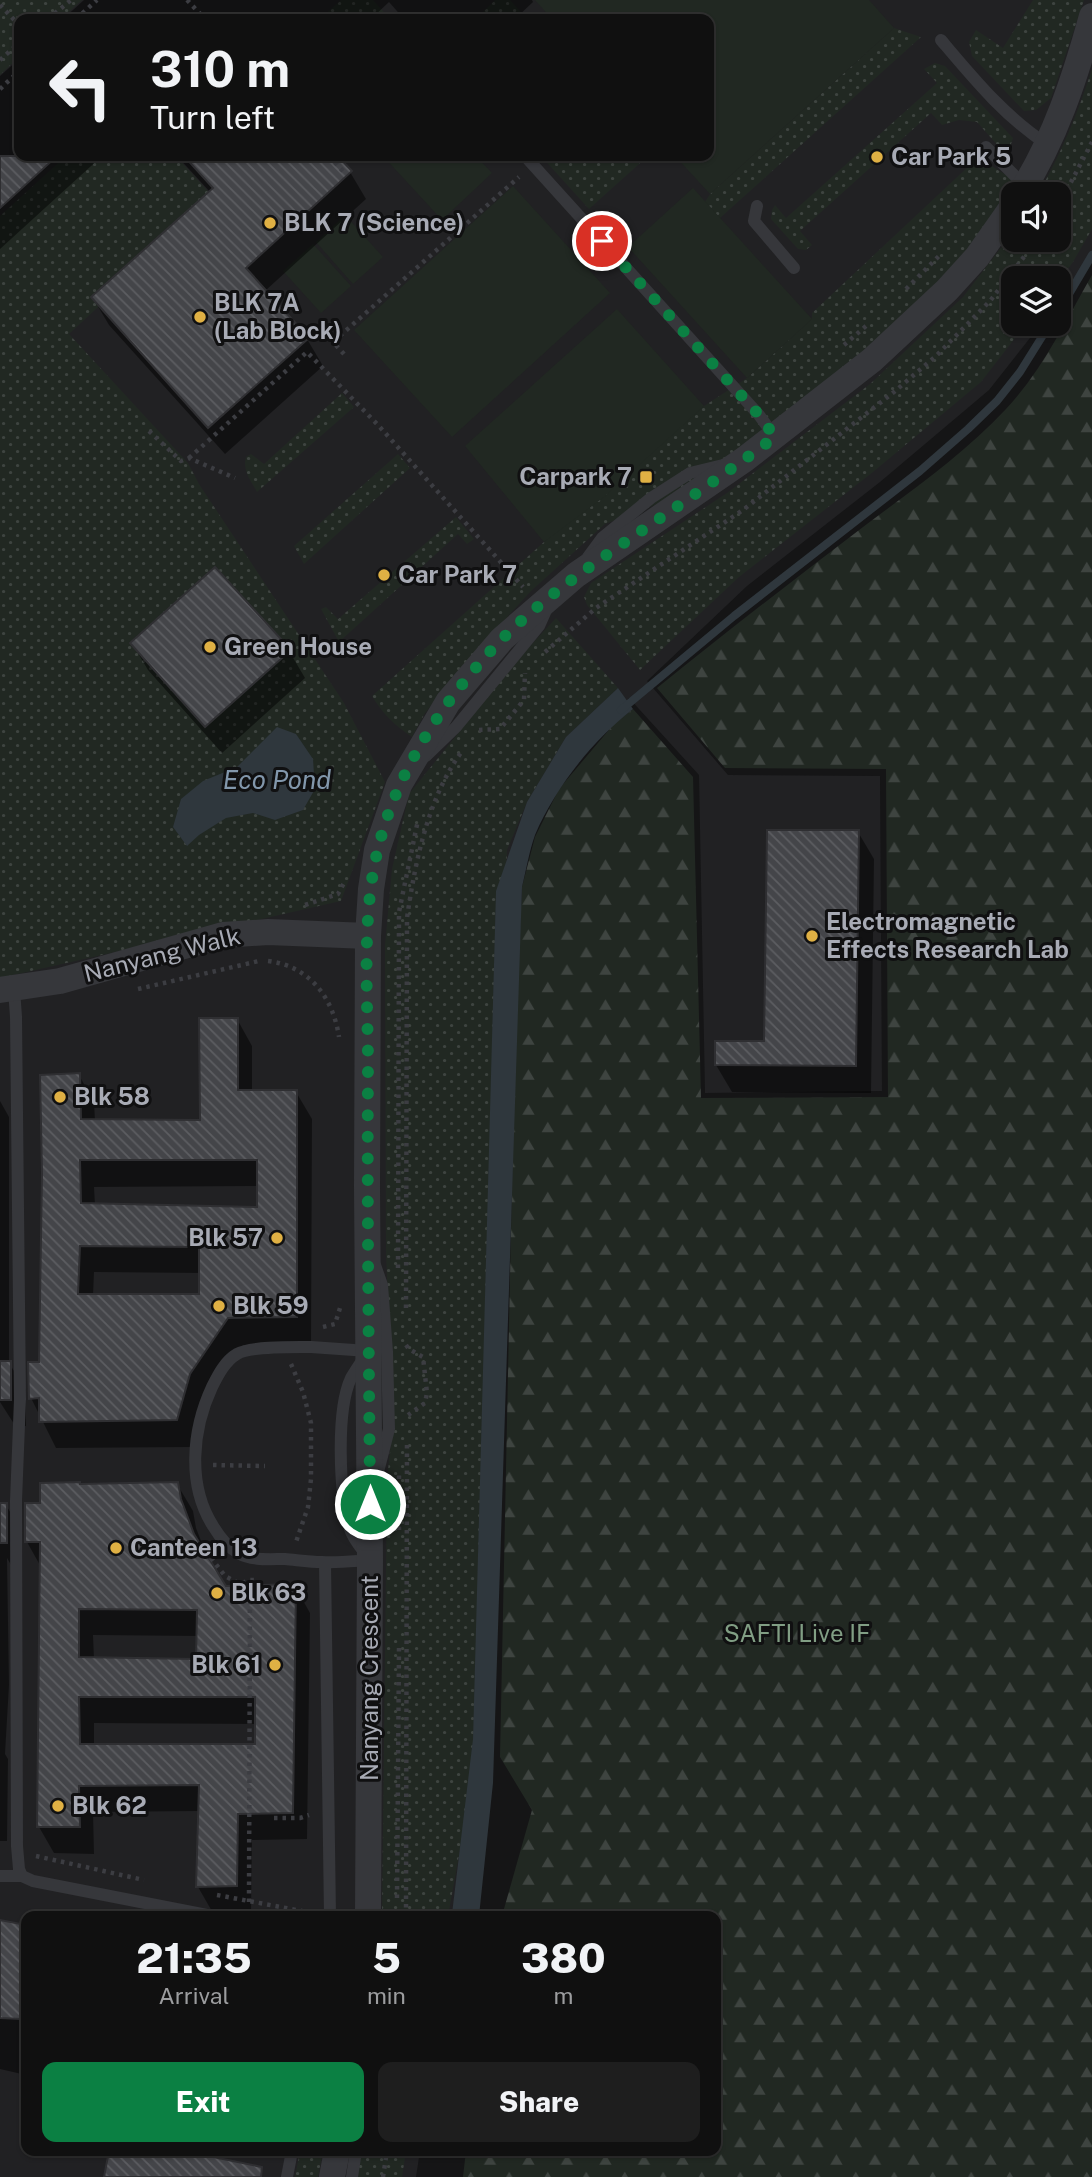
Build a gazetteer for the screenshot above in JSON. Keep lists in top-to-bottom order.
{
  "streets": {
    "street": ["Nanyang Walk", "Nanyang Crescent"]
  },
  "crossings": [
    ["Nanyang Walk", "Nanyang Crescent"]
  ],
  "water": ["Eco Pond"],
  "parks": ["SAFTI Live IF"],
  "places": {
    "other": [
      "Car Park 5",
      "BLK 7 (Science)",
      "BLK 7A (Lab Block)",
      "Car Park 7",
      "Green House",
      "Electromagnetic Effects Research Lab",
      "Blk 58",
      "Blk 57",
      "Blk 59",
      "Canteen 13",
      "Blk 63",
      "Blk 61",
      "Blk 62"
    ],
    "transit": ["Carpark 7"]
  },
  "page": {
    "turn": ["310 m", "Turn left"],
    "eta": [
      "21:35",
      "Arrival",
      "5",
      "min",
      "380",
      "m"
    ],
    "buttons": ["Exit", "Share"]
  }
}
